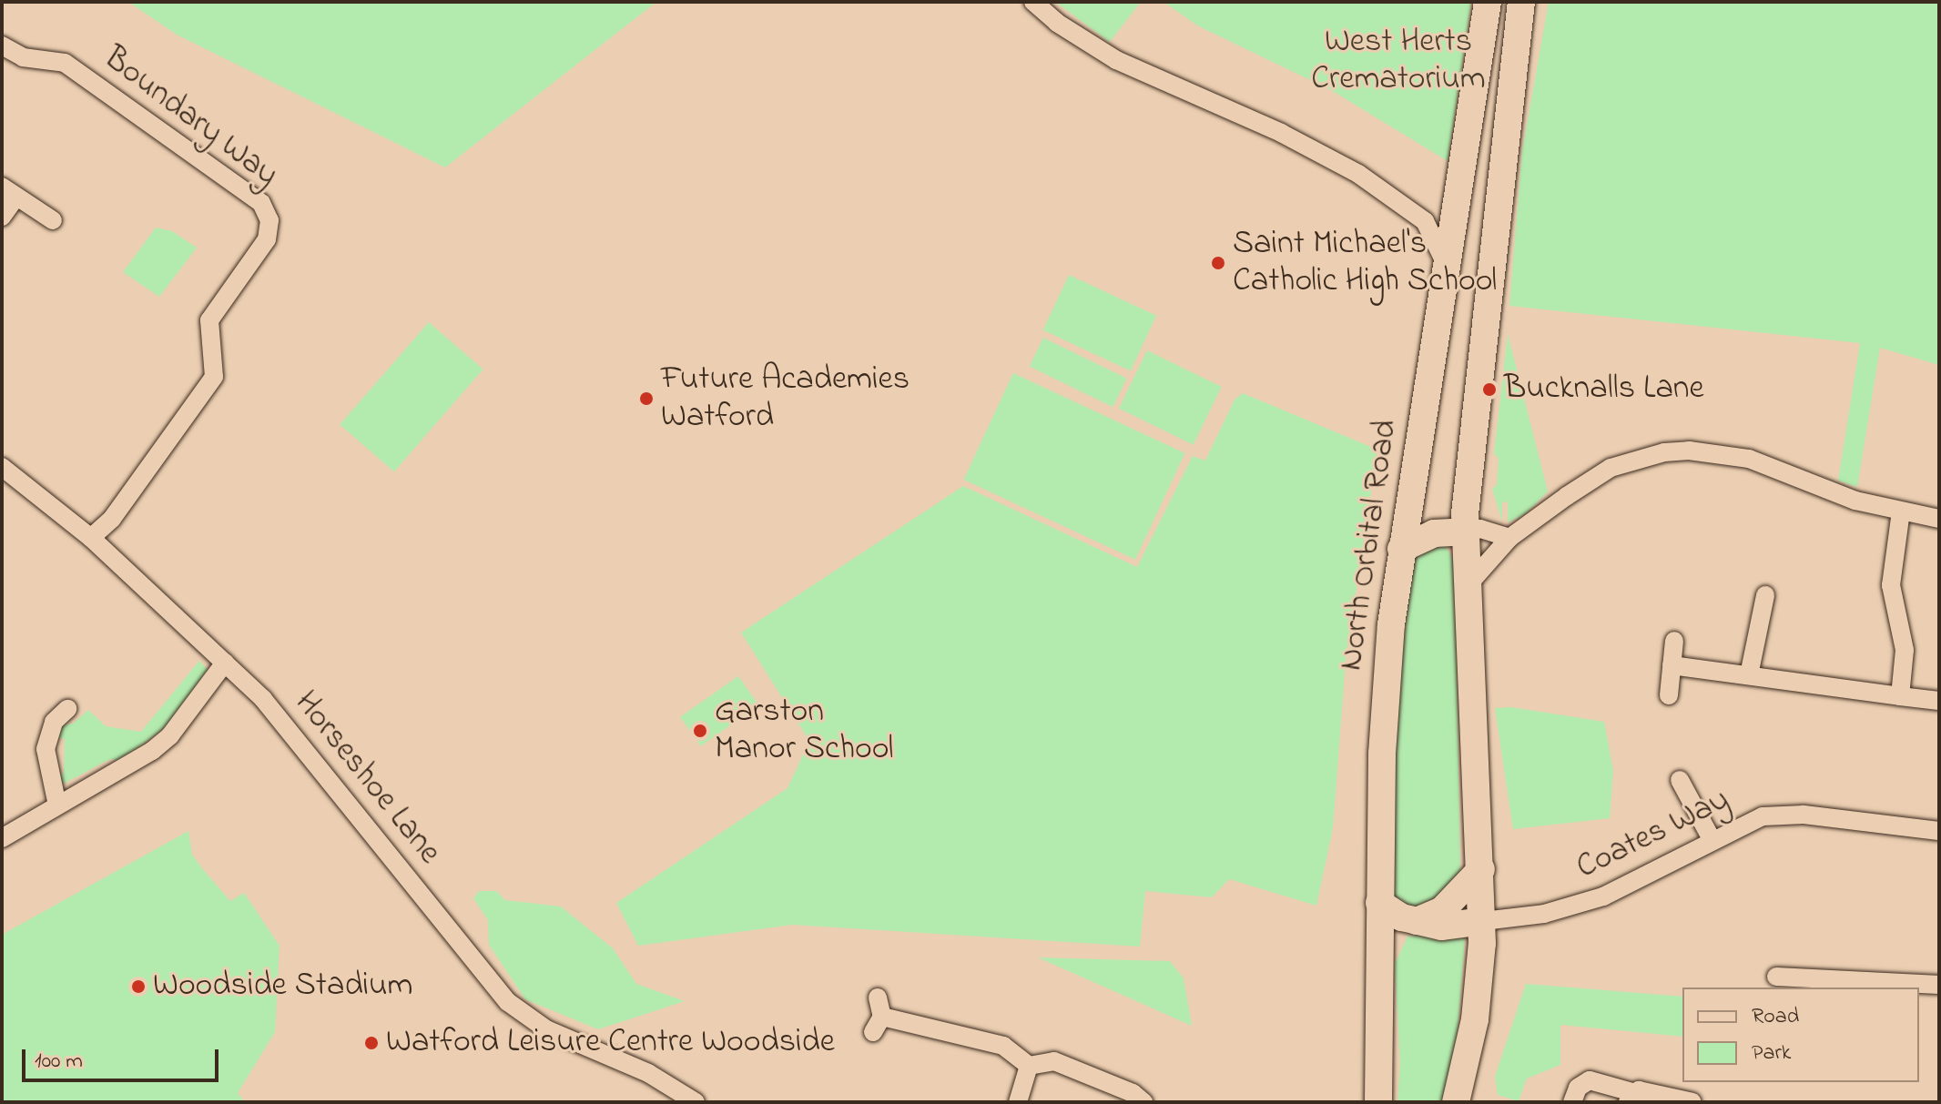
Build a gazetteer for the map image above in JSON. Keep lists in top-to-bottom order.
{
  "streets": {
    "highway": ["North Orbital Road"],
    "street": ["Boundary Way", "Horseshoe Lane", "Coates Way"]
  },
  "crossings": [
    ["Boundary Way", "Horseshoe Lane"]
  ],
  "parks": ["West Herts Crematorium"],
  "places": [
    "Saint Michael's Catholic High School",
    "Bucknalls Lane",
    "Future Academies Watford",
    "Garston Manor School",
    "Woodside Stadium",
    "Watford Leisure Centre Woodside"
  ],
  "legend": ["Road", "Park"],
  "scale_bar": "100 m"
}
